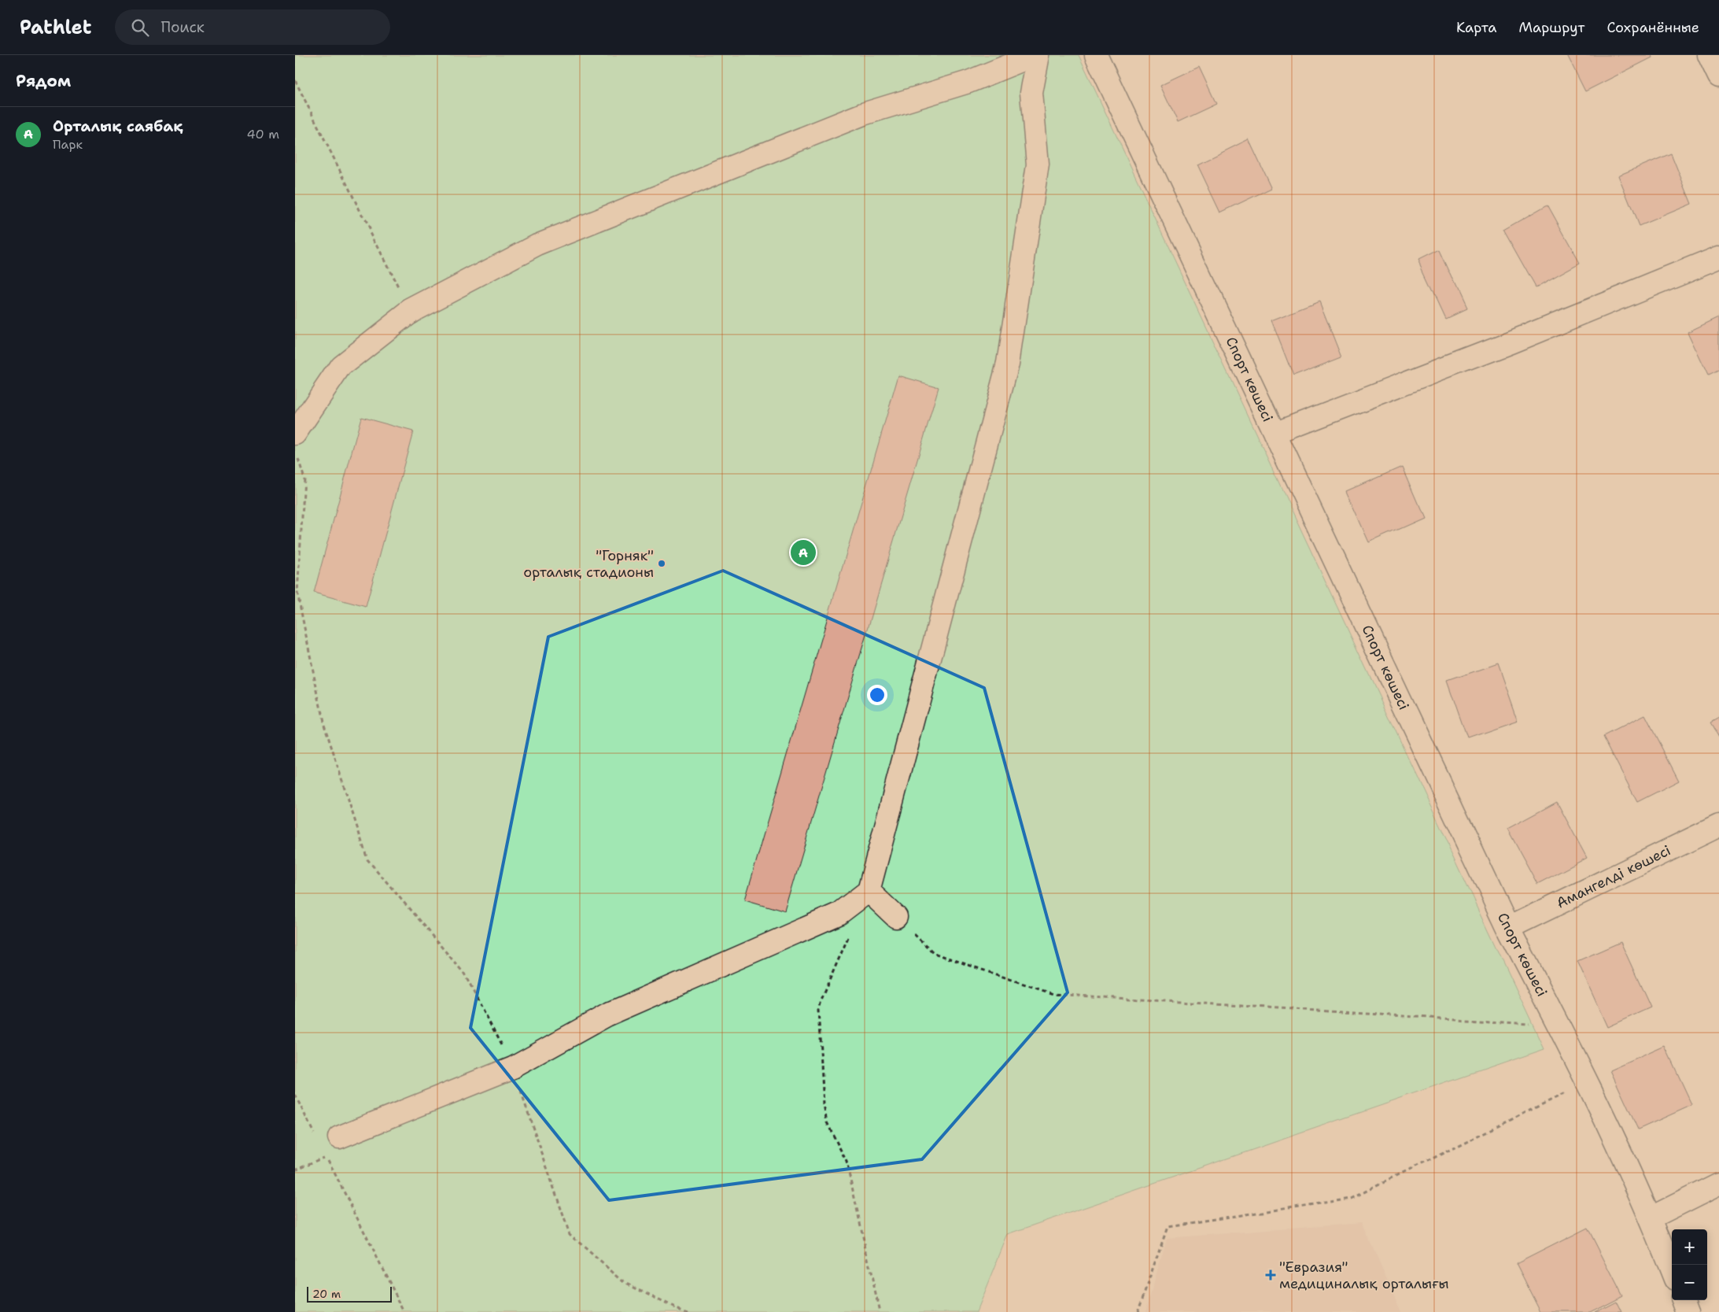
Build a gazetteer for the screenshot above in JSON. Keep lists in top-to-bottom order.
{
  "streets": {
    "street": ["Спорт көшесі", "Амангелді көшесі"]
  },
  "crossings": [
    ["Спорт көшесі", "Амангелді көшесі"]
  ],
  "places": {
    "other": ["\"Горняк\" орталық стадионы"],
    "health": ["\"Евразия\" медициналық орталығы"]
  },
  "scale_bar": "20 m",
  "page": {
    "header": "Pathlet",
    "search": "Поиск",
    "nav": ["Карта", "Маршрут", "Сохранённые"],
    "heading": "Рядом",
    "list": [
      {
        "mark": "A",
        "name": "Орталық саябақ",
        "note": "Парк",
        "value": "40 m"
      }
    ],
    "pins": "A",
    "map_buttons": ["+", "−"],
    "scale": "20 m"
  }
}
